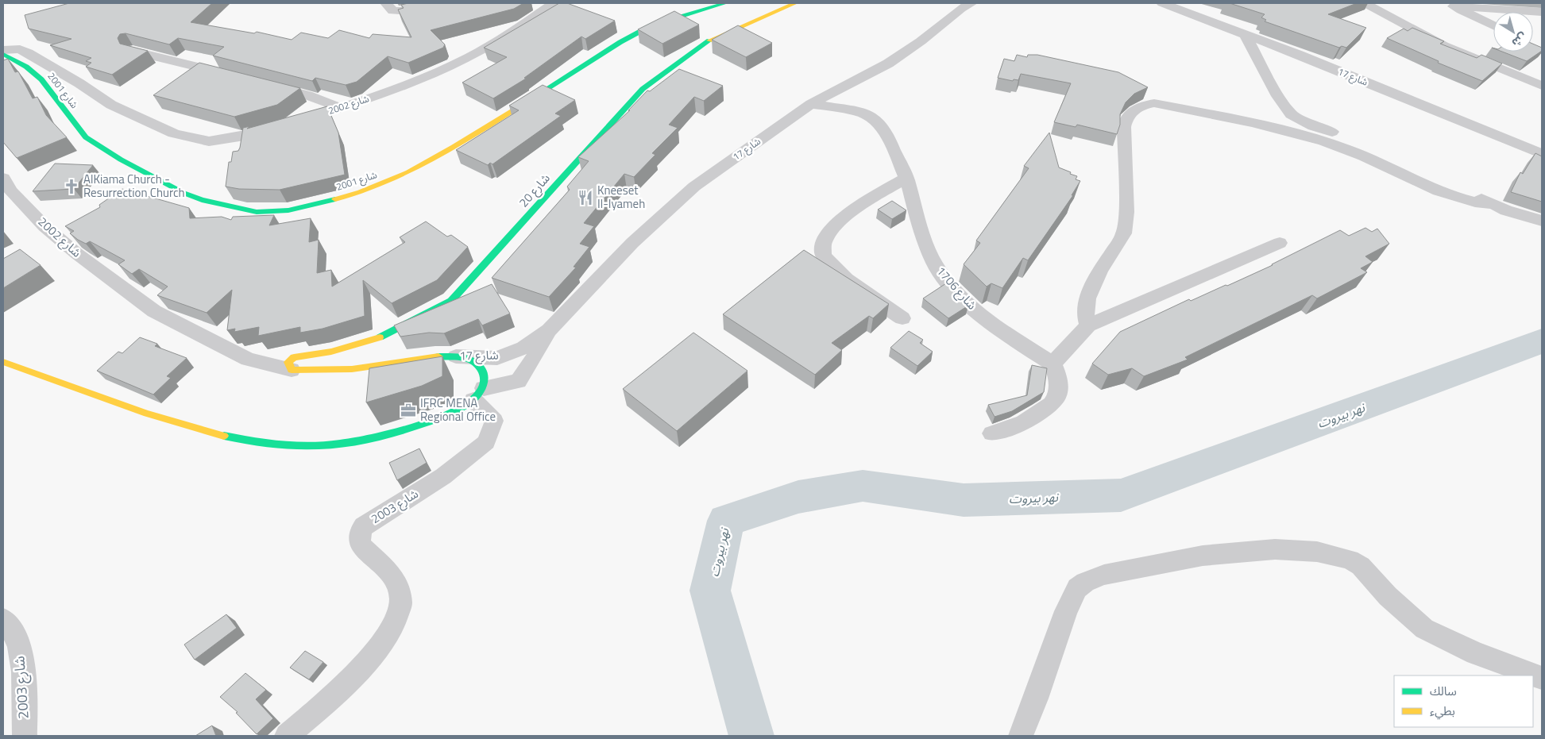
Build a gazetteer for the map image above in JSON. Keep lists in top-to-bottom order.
{
  "streets": {
    "street": [
      "شارع 17",
      "شارع 2001",
      "شارع 2002",
      "شارع 20",
      "شارع 1706",
      "شارع 2003"
    ]
  },
  "crossings": [
    ["شارع 17", "شارع 1706"],
    ["شارع 17", "شارع 2003"],
    ["شارع 2002", "شارع 20"]
  ],
  "water": ["نهر بيروت"],
  "places": {
    "church": ["AlKiama Church - Resurrection Church"],
    "restaurant": ["Kneeset Il-Iyameh"],
    "office": ["IFRC MENA Regional Office"]
  },
  "legend": ["سالك", "بطيء"],
  "north": "bottom right"
}
